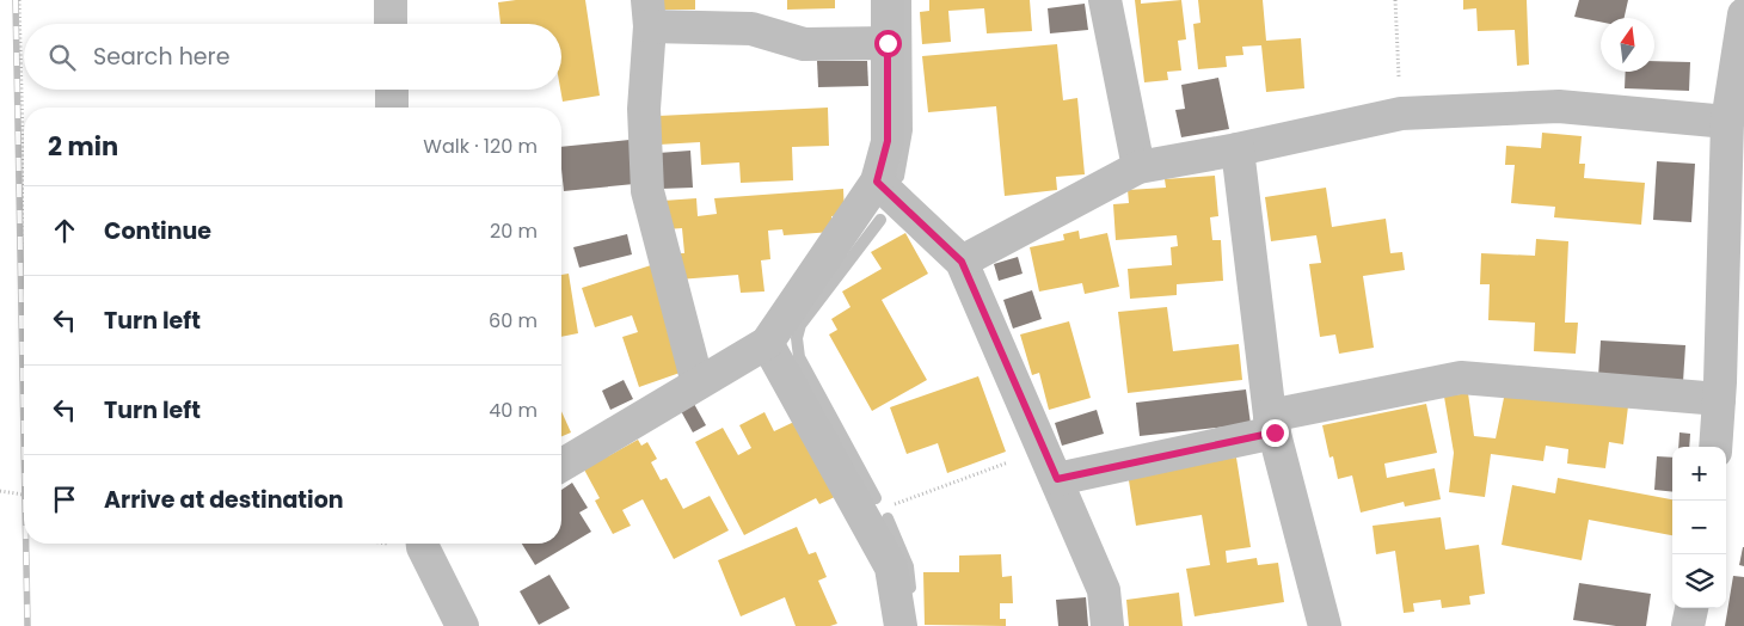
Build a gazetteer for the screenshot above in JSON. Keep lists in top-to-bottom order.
{
  "north": "top",
  "page": {
    "search": "Search here",
    "heading": ["2 min", "Walk · 120 m"],
    "list": [
      ["Continue", "20 m"],
      ["Turn left", "60 m"],
      ["Turn left", "40 m"],
      "Arrive at destination"
    ],
    "map_buttons": ["+", "−"]
  }
}
